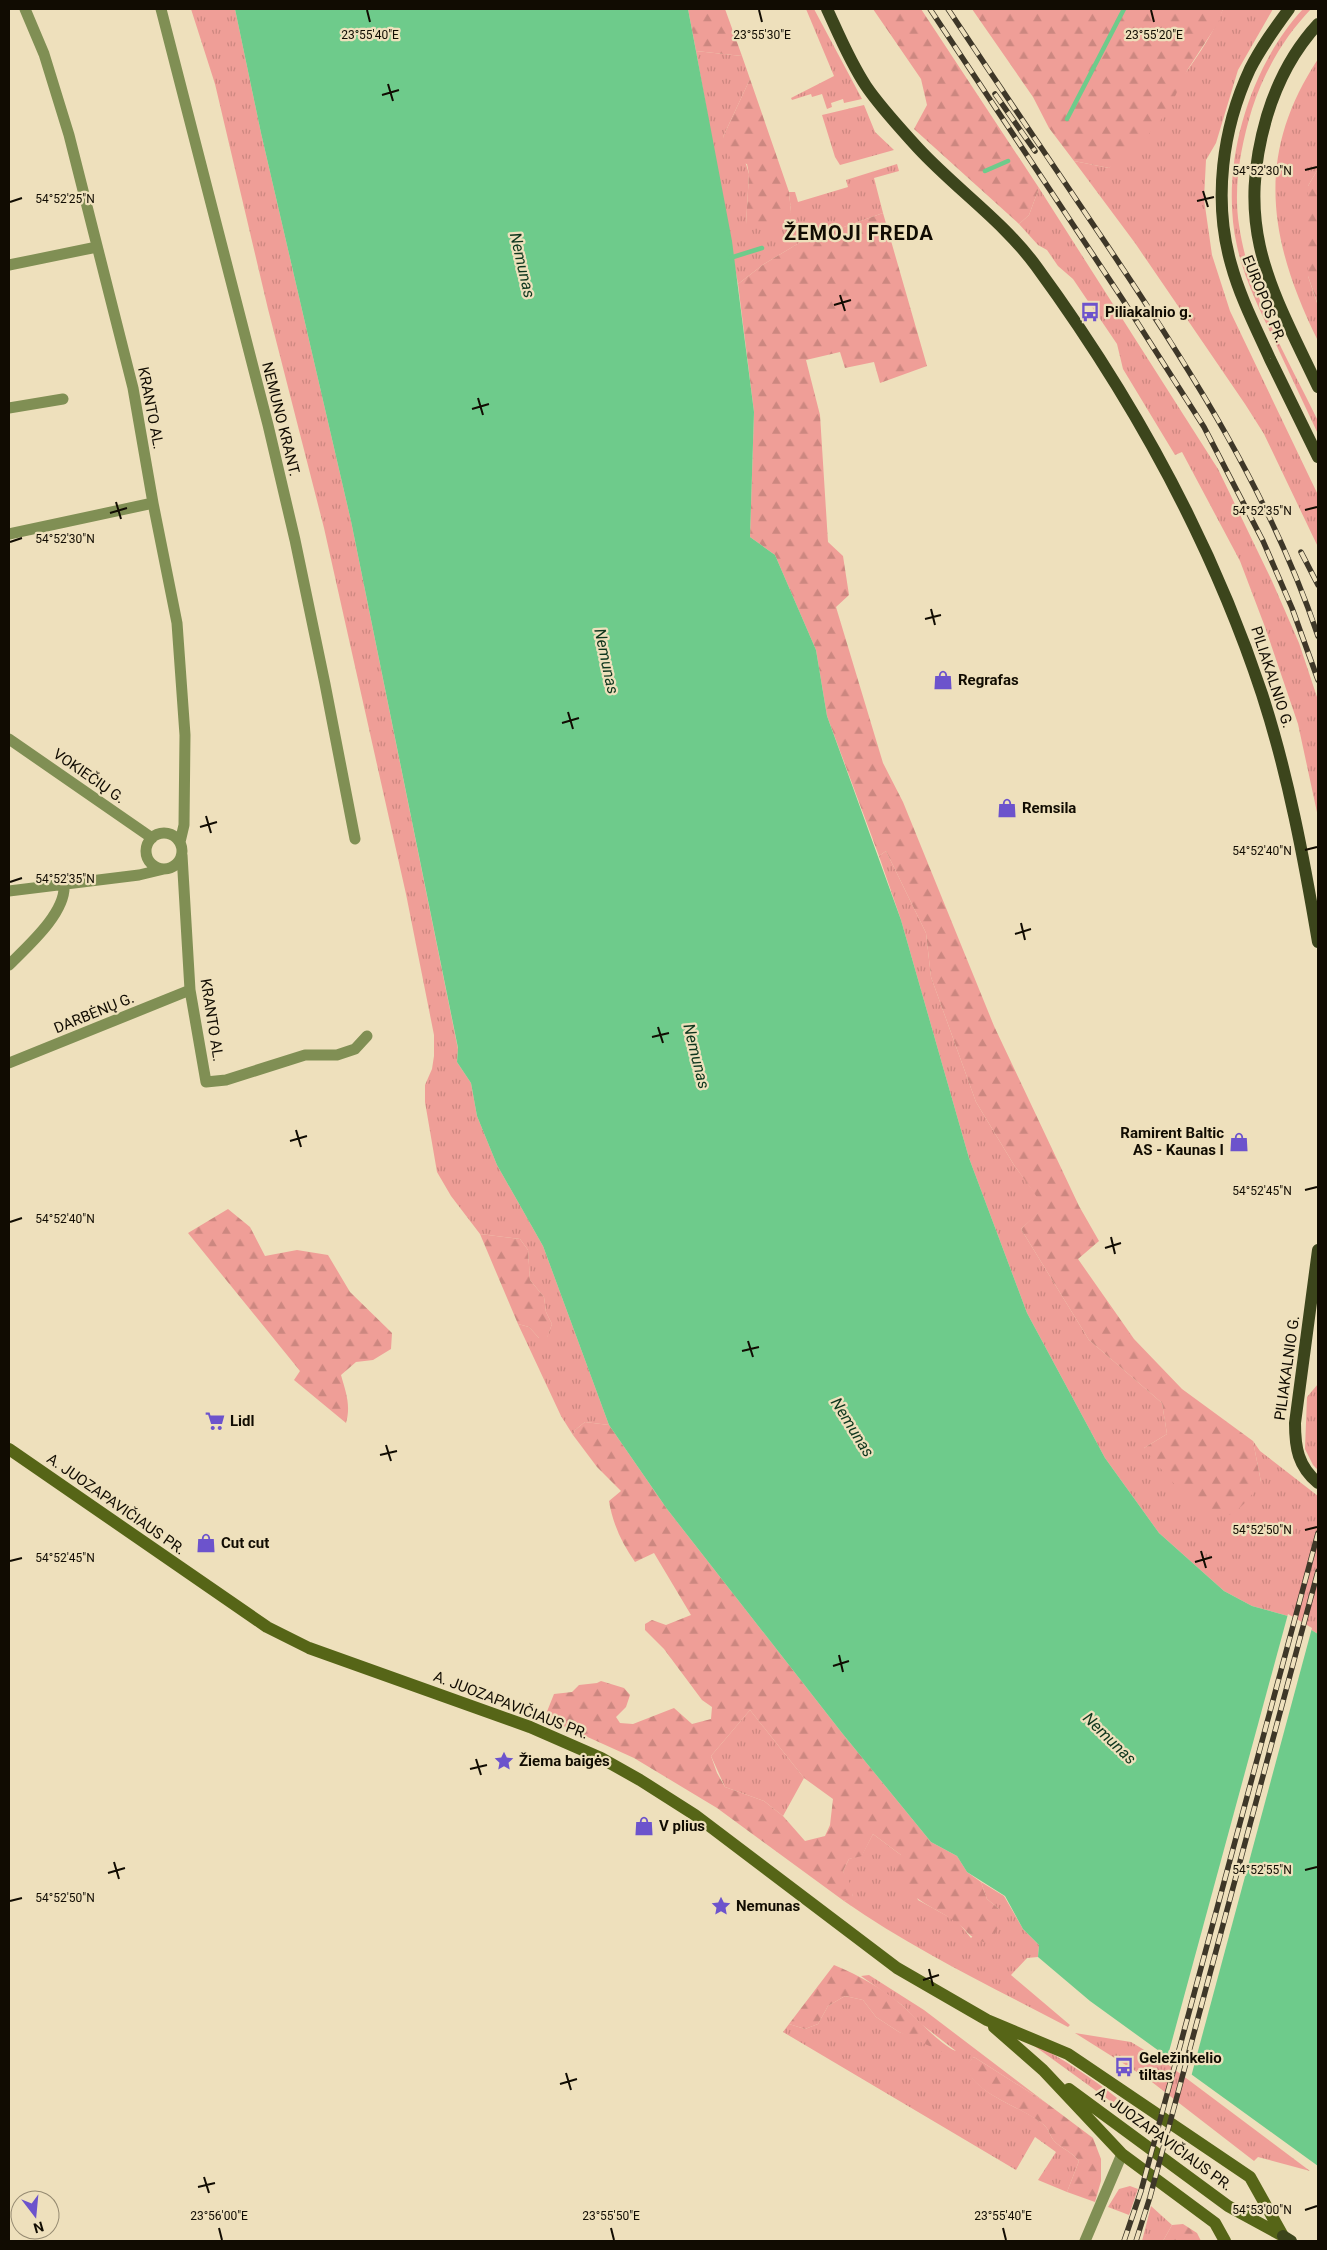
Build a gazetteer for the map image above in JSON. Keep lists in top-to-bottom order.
{
  "streets": {
    "main road": ["EUROPOS PR.", "PILIAKALNIO G.", "A. JUOZAPAVIČIAUS PR."],
    "street": [
      "KRANTO AL.",
      "NEMUNO KRANT.",
      "VOKIEČIŲ G.",
      "DARBĖNŲ G."
    ]
  },
  "crossings": [
    ["KRANTO AL.", "VOKIEČIŲ G."],
    ["KRANTO AL.", "DARBĖNŲ G."]
  ],
  "districts": ["ŽEMOJI FREDA"],
  "water": ["Nemunas"],
  "places": {
    "bus stop": ["Piliakalnio g.", "Geležinkelio tiltas"],
    "shop": [
      "Regrafas",
      "Remsila",
      "Ramirent Baltic AS - Kaunas I",
      "Cut cut",
      "V plius"
    ],
    "supermarket": ["Lidl"],
    "place": ["Žiema baigės", "Nemunas"]
  },
  "north": "bottom",
  "coordinates": [
    "23°55'40\"E",
    "23°55'30\"E",
    "23°55'20\"E",
    "54°52'30\"N",
    "54°52'25\"N",
    "54°52'35\"N",
    "54°52'40\"N",
    "54°52'45\"N",
    "54°52'50\"N",
    "54°52'55\"N",
    "54°53'00\"N",
    "23°56'00\"E",
    "23°55'50\"E"
  ]
}
